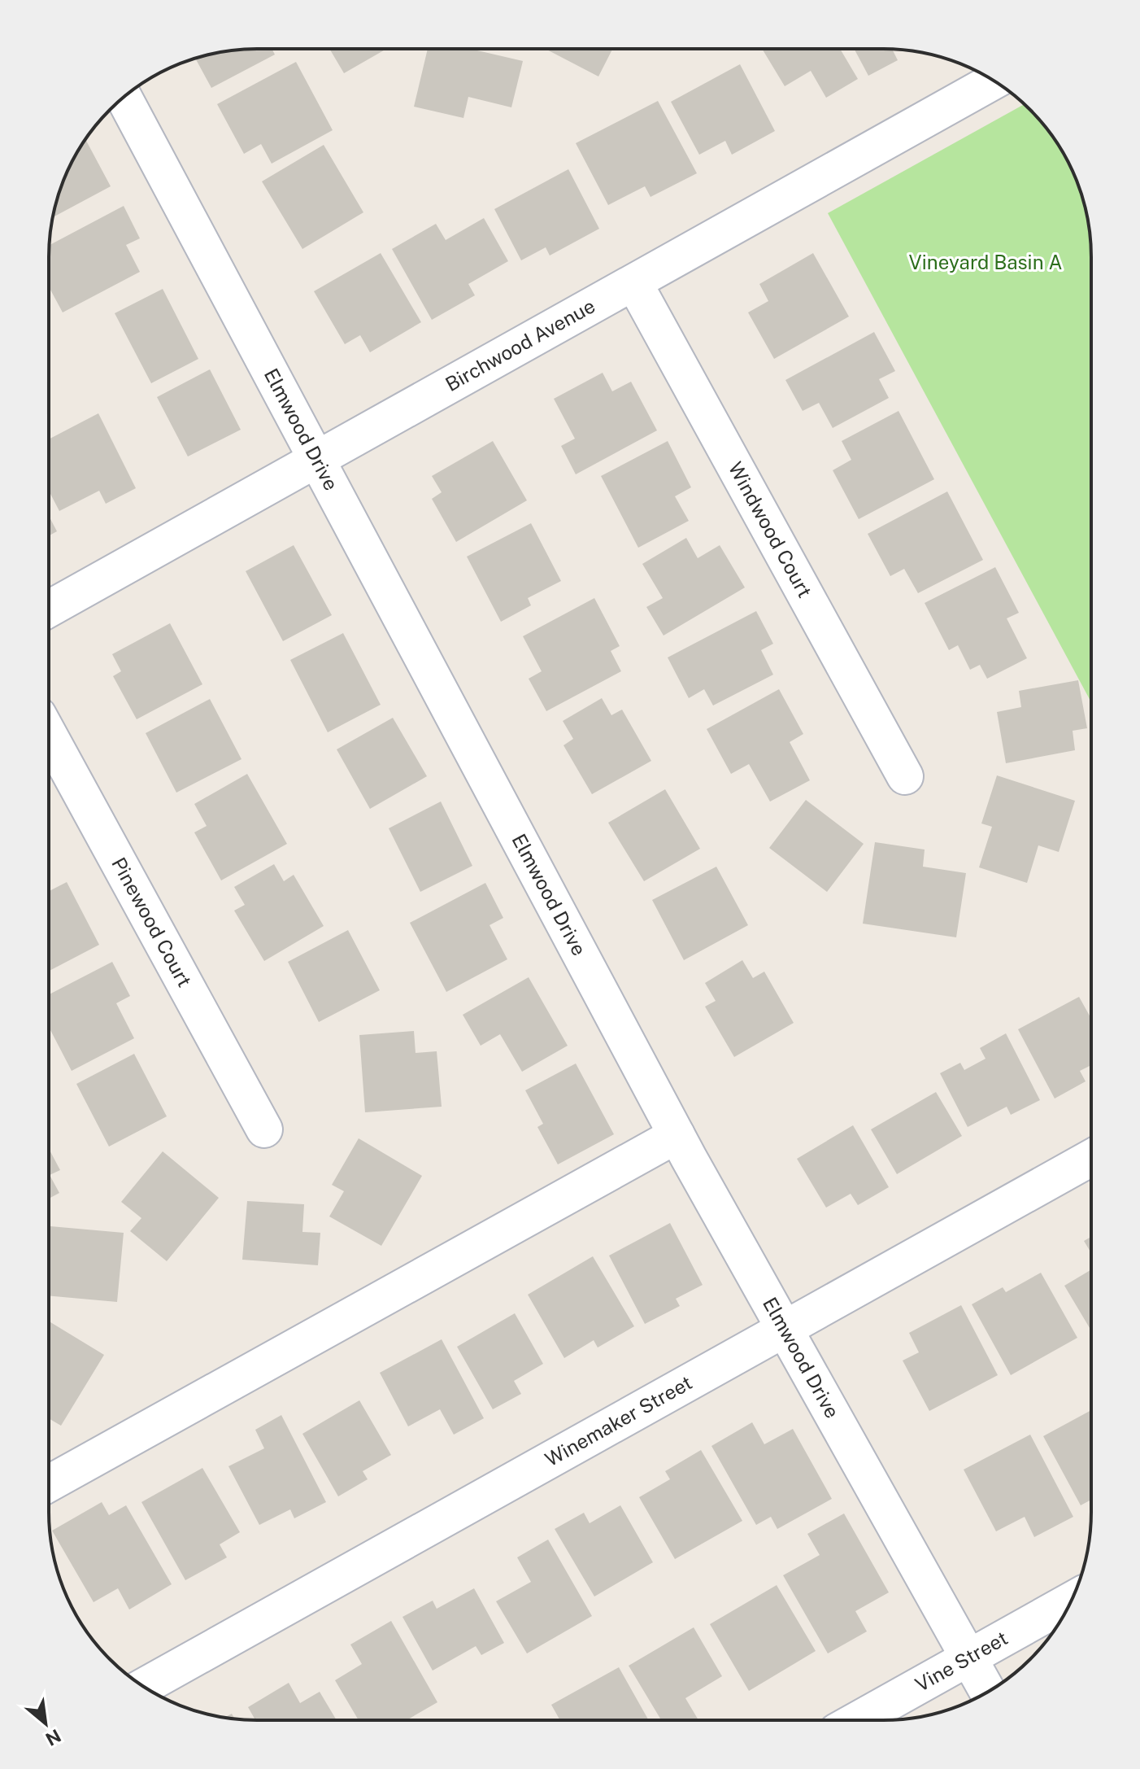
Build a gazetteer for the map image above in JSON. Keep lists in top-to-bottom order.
{
  "streets": {
    "street": [
      "Birchwood Avenue",
      "Elmwood Drive",
      "Windwood Court",
      "Pinewood Court",
      "Winemaker Street",
      "Vine Street"
    ]
  },
  "crossings": [
    ["Birchwood Avenue", "Elmwood Drive"],
    ["Birchwood Avenue", "Windwood Court"],
    ["Elmwood Drive", "Winemaker Street"],
    ["Elmwood Drive", "Vine Street"]
  ],
  "parks": ["Vineyard Basin A"],
  "north": "bottom right"
}
